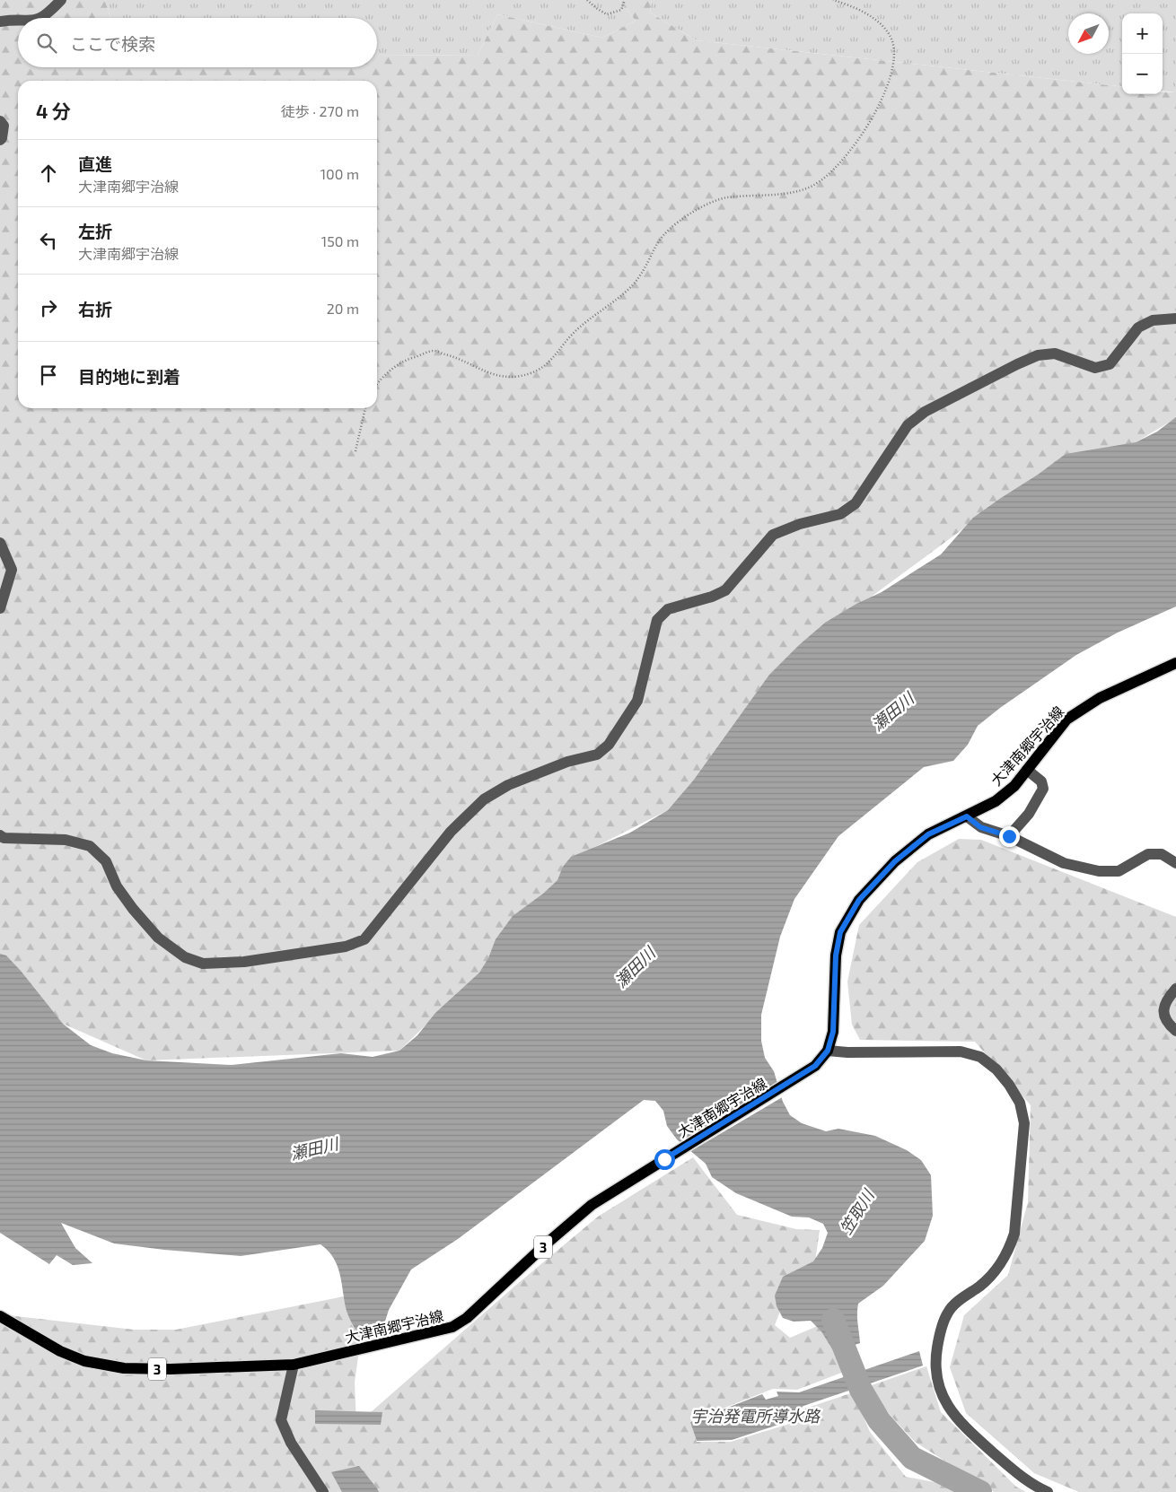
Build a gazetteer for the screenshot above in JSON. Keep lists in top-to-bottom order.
{
  "streets": {
    "main road": ["大津南郷宇治線", "3"]
  },
  "water": ["瀬田川", "笠取川", "宇治発電所導水路"],
  "north": "bottom left",
  "page": {
    "map_buttons": ["+", "−"],
    "search": "ここで検索",
    "heading": ["4 分", "徒歩 · 270 m"],
    "list": [
      ["直進", "大津南郷宇治線", "100 m"],
      ["左折", "大津南郷宇治線", "150 m"],
      ["右折", "20 m"],
      "目的地に到着"
    ]
  }
}
